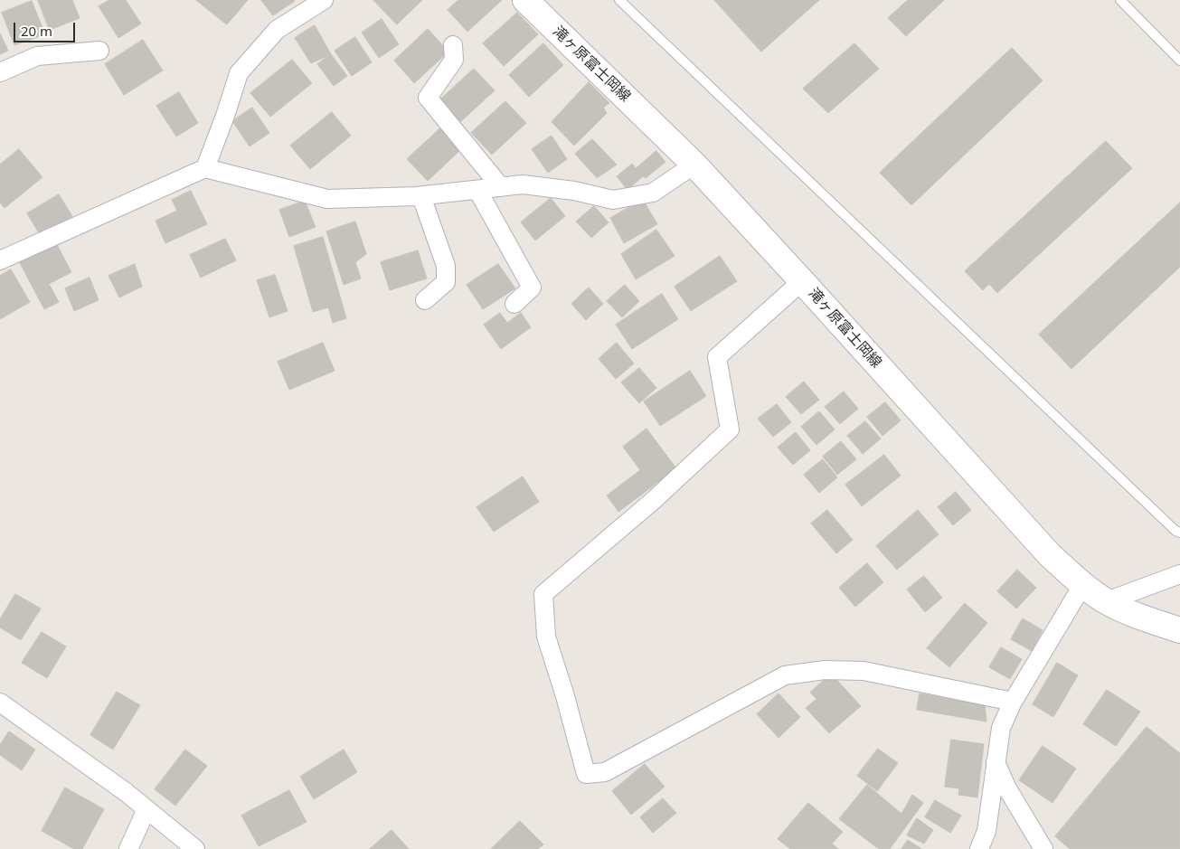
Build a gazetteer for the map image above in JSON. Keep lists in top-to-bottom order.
{
  "streets": {
    "main road": ["滝ヶ原富士岡線"]
  },
  "scale_bar": "20 m"
}
